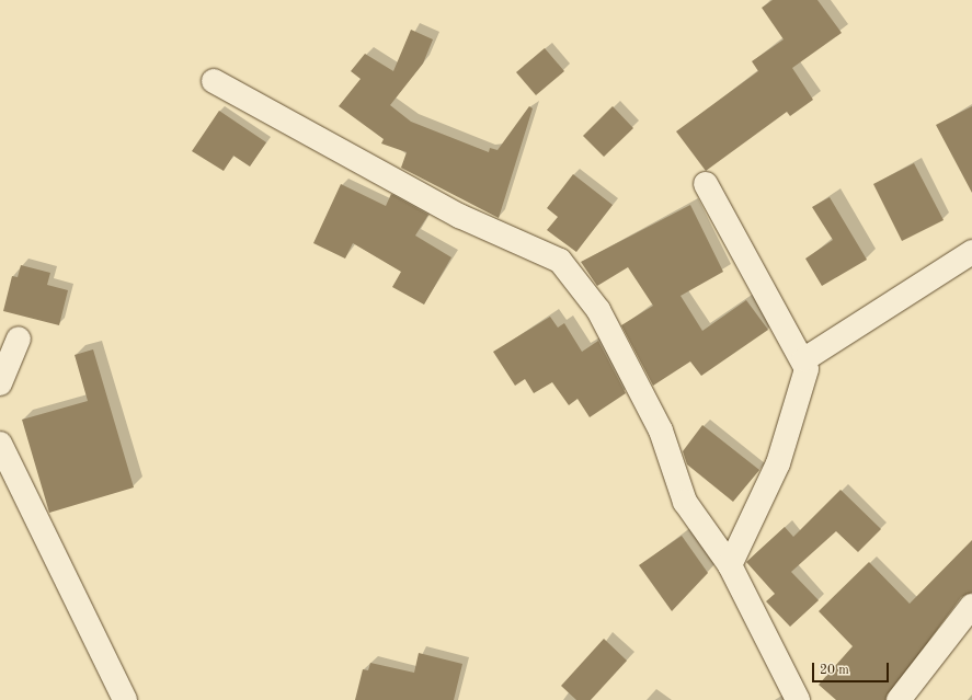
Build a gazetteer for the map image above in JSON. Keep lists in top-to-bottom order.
{
  "scale_bar": "20 m"
}
